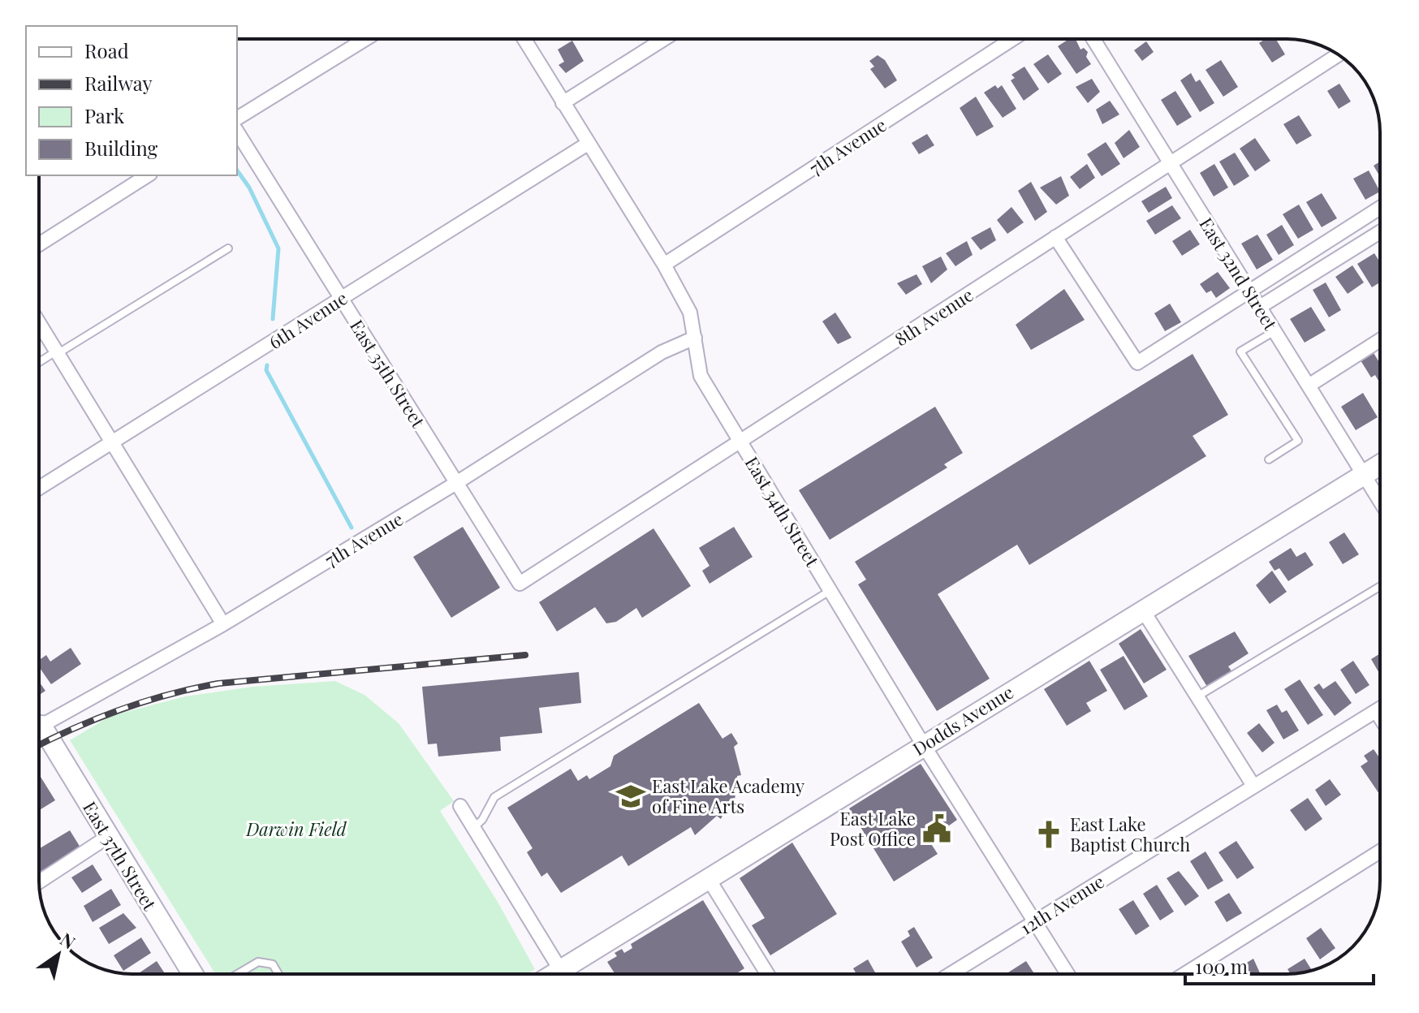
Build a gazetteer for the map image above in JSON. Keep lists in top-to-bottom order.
{
  "streets": {
    "street": [
      "7th Avenue",
      "East 32nd Street",
      "8th Avenue",
      "6th Avenue",
      "East 35th Street",
      "East 34th Street",
      "Dodds Avenue",
      "East 37th Street",
      "12th Avenue"
    ]
  },
  "crossings": [
    ["7th Avenue", "East 35th Street"],
    ["7th Avenue", "East 34th Street"],
    ["East 32nd Street", "8th Avenue"],
    ["East 32nd Street", "Dodds Avenue"],
    ["8th Avenue", "East 35th Street"],
    ["8th Avenue", "East 34th Street"],
    ["6th Avenue", "East 35th Street"],
    ["6th Avenue", "East 34th Street"],
    ["East 34th Street", "Dodds Avenue"],
    ["East 34th Street", "12th Avenue"]
  ],
  "parks": ["Darwin Field"],
  "places": {
    "school or university": ["East Lake Academy of Fine Arts"],
    "public building": ["East Lake Post Office"],
    "church": ["East Lake Baptist Church"]
  },
  "legend": [
    "Road",
    "Railway",
    "Park",
    "Building"
  ],
  "scale_bar": "100 m",
  "north": "top right"
}
